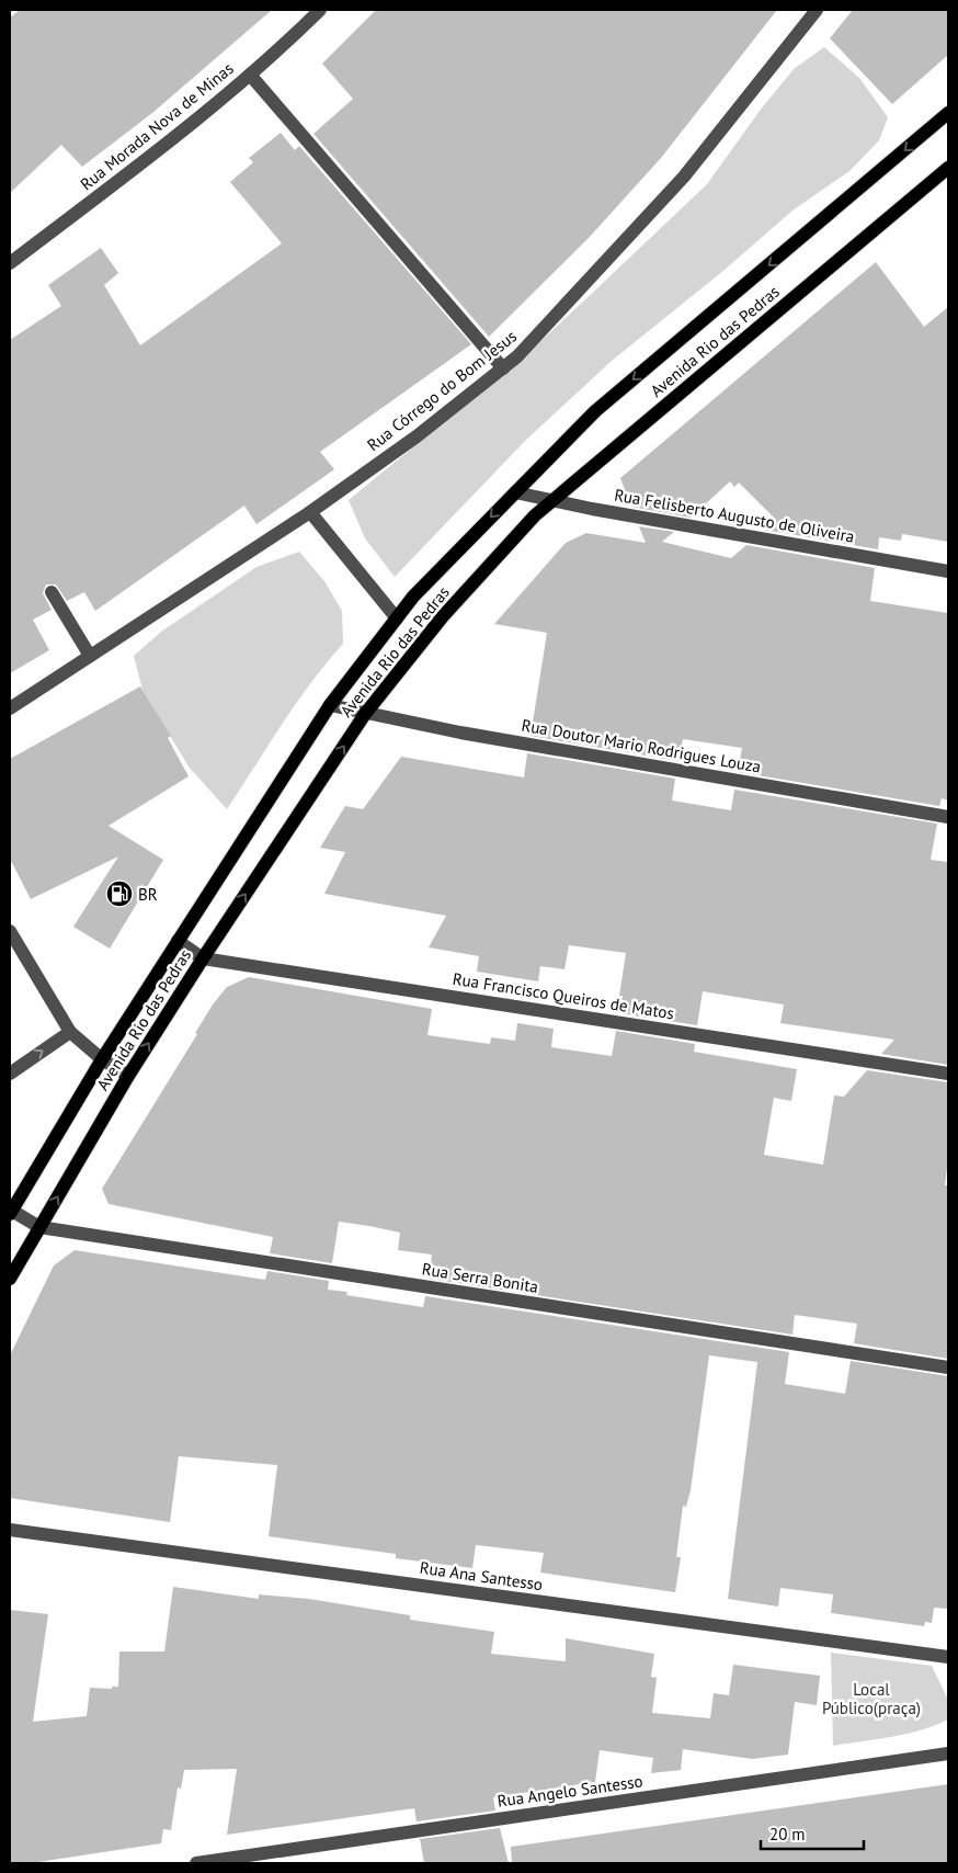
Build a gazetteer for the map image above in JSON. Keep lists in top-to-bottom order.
{
  "streets": {
    "main road": ["Avenida Rio das Pedras"],
    "street": [
      "Rua Morada Nova de Minas",
      "Rua Córrego do Bom Jesus",
      "Rua Felisberto Augusto de Oliveira",
      "Rua Doutor Mario Rodrigues Louza",
      "Rua Francisco Queiros de Matos",
      "Rua Serra Bonita",
      "Rua Ana Santesso",
      "Rua Angelo Santesso"
    ]
  },
  "crossings": [
    ["Avenida Rio das Pedras", "Rua Felisberto Augusto de Oliveira"],
    ["Avenida Rio das Pedras", "Rua Doutor Mario Rodrigues Louza"],
    ["Avenida Rio das Pedras", "Rua Francisco Queiros de Matos"],
    ["Avenida Rio das Pedras", "Rua Serra Bonita"]
  ],
  "parks": ["Local Público(praça)"],
  "places": {
    "fuel station": ["BR"]
  },
  "scale_bar": "20 m"
}
